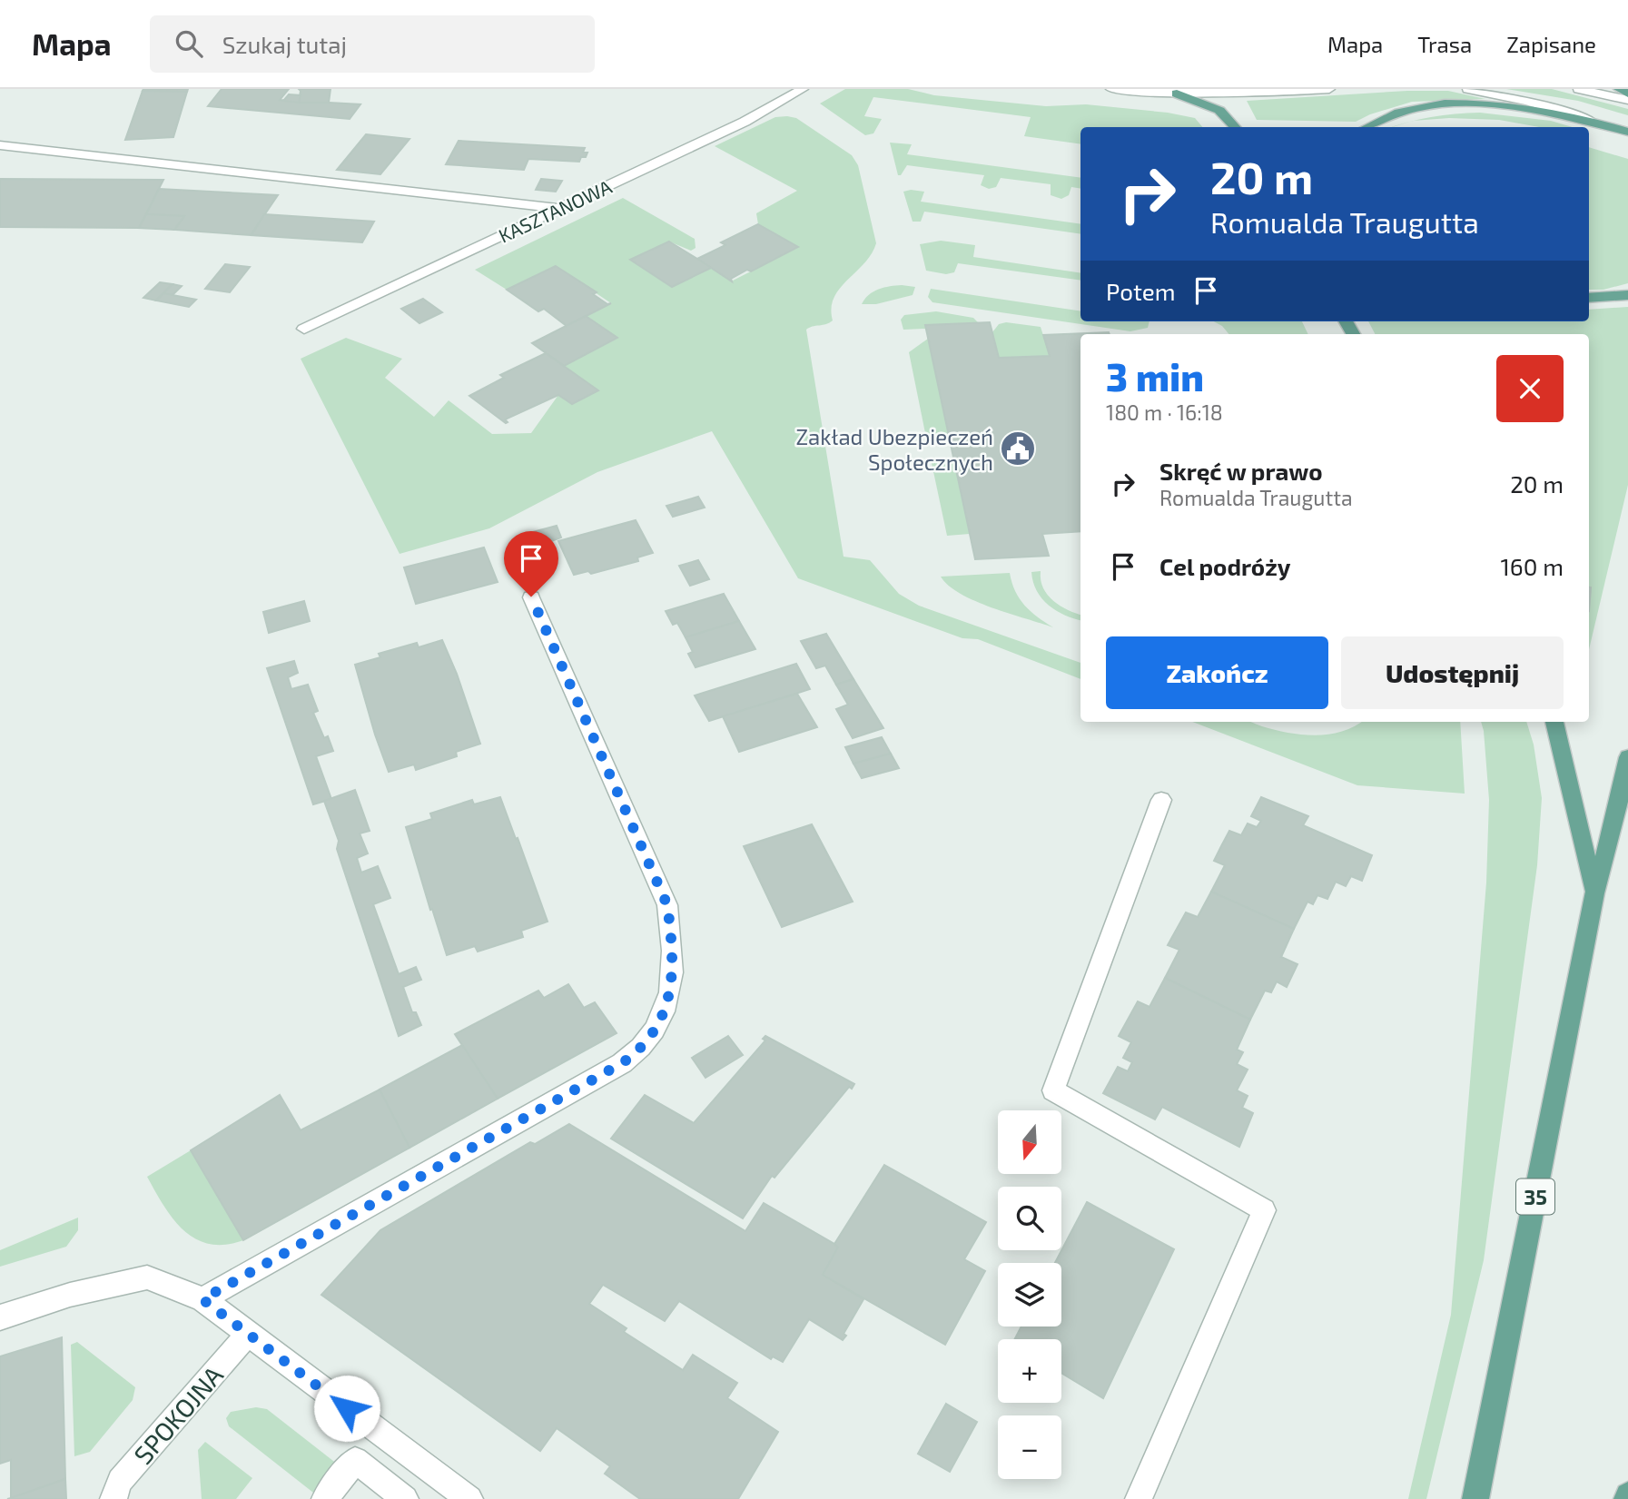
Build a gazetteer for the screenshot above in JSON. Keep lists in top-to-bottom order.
{
  "streets": {
    "main road": ["35"],
    "street": ["KASZTANOWA", "SPOKOJNA"]
  },
  "places": {
    "public building": ["Zakład Ubezpieczeń Społecznych"]
  },
  "north": "bottom",
  "page": {
    "header": "Mapa",
    "search": "Szukaj tutaj",
    "nav": ["Mapa", "Trasa", "Zapisane"],
    "turn": ["20 m", "Romualda Traugutta"],
    "then": "Potem",
    "heading": ["3 min", "180 m · 16:18"],
    "list": [
      {
        "name": "Skręć w prawo",
        "note": "Romualda Traugutta",
        "value": "20 m"
      },
      {
        "name": "Cel podróży",
        "value": "160 m"
      }
    ],
    "buttons": ["Zakończ", "Udostępnij"],
    "map_buttons": ["+", "−"]
  }
}
